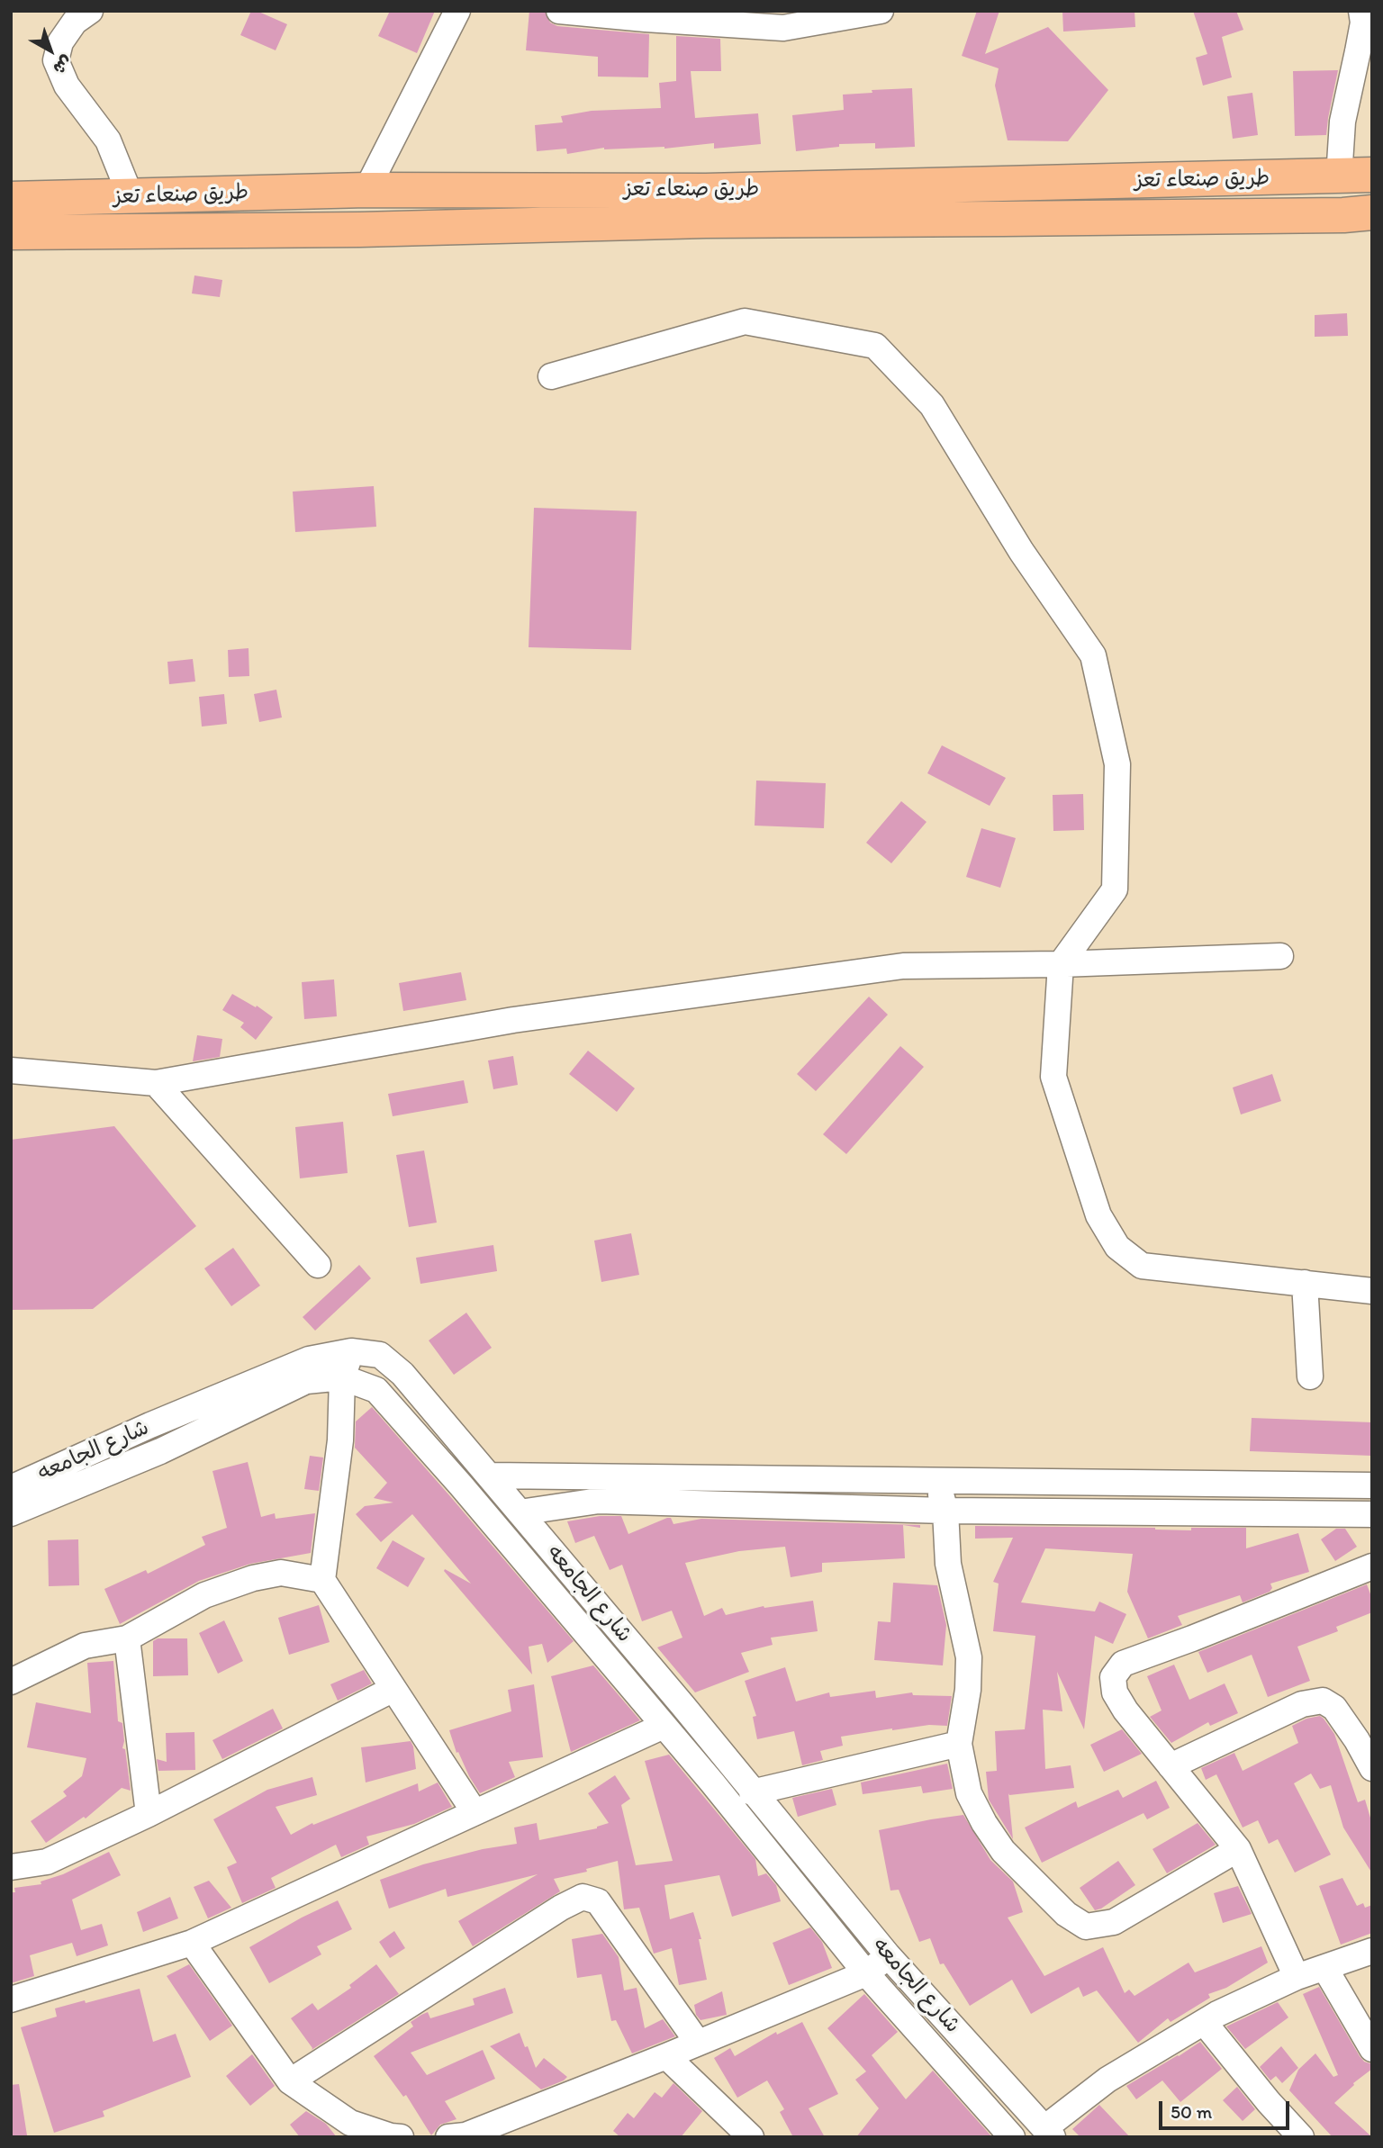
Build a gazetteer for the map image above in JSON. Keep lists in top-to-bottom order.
{
  "streets": {
    "highway": ["طريق صنعاء تعز"],
    "street": ["شارع الجامعه"]
  },
  "scale_bar": "50 m",
  "north": "bottom right"
}
